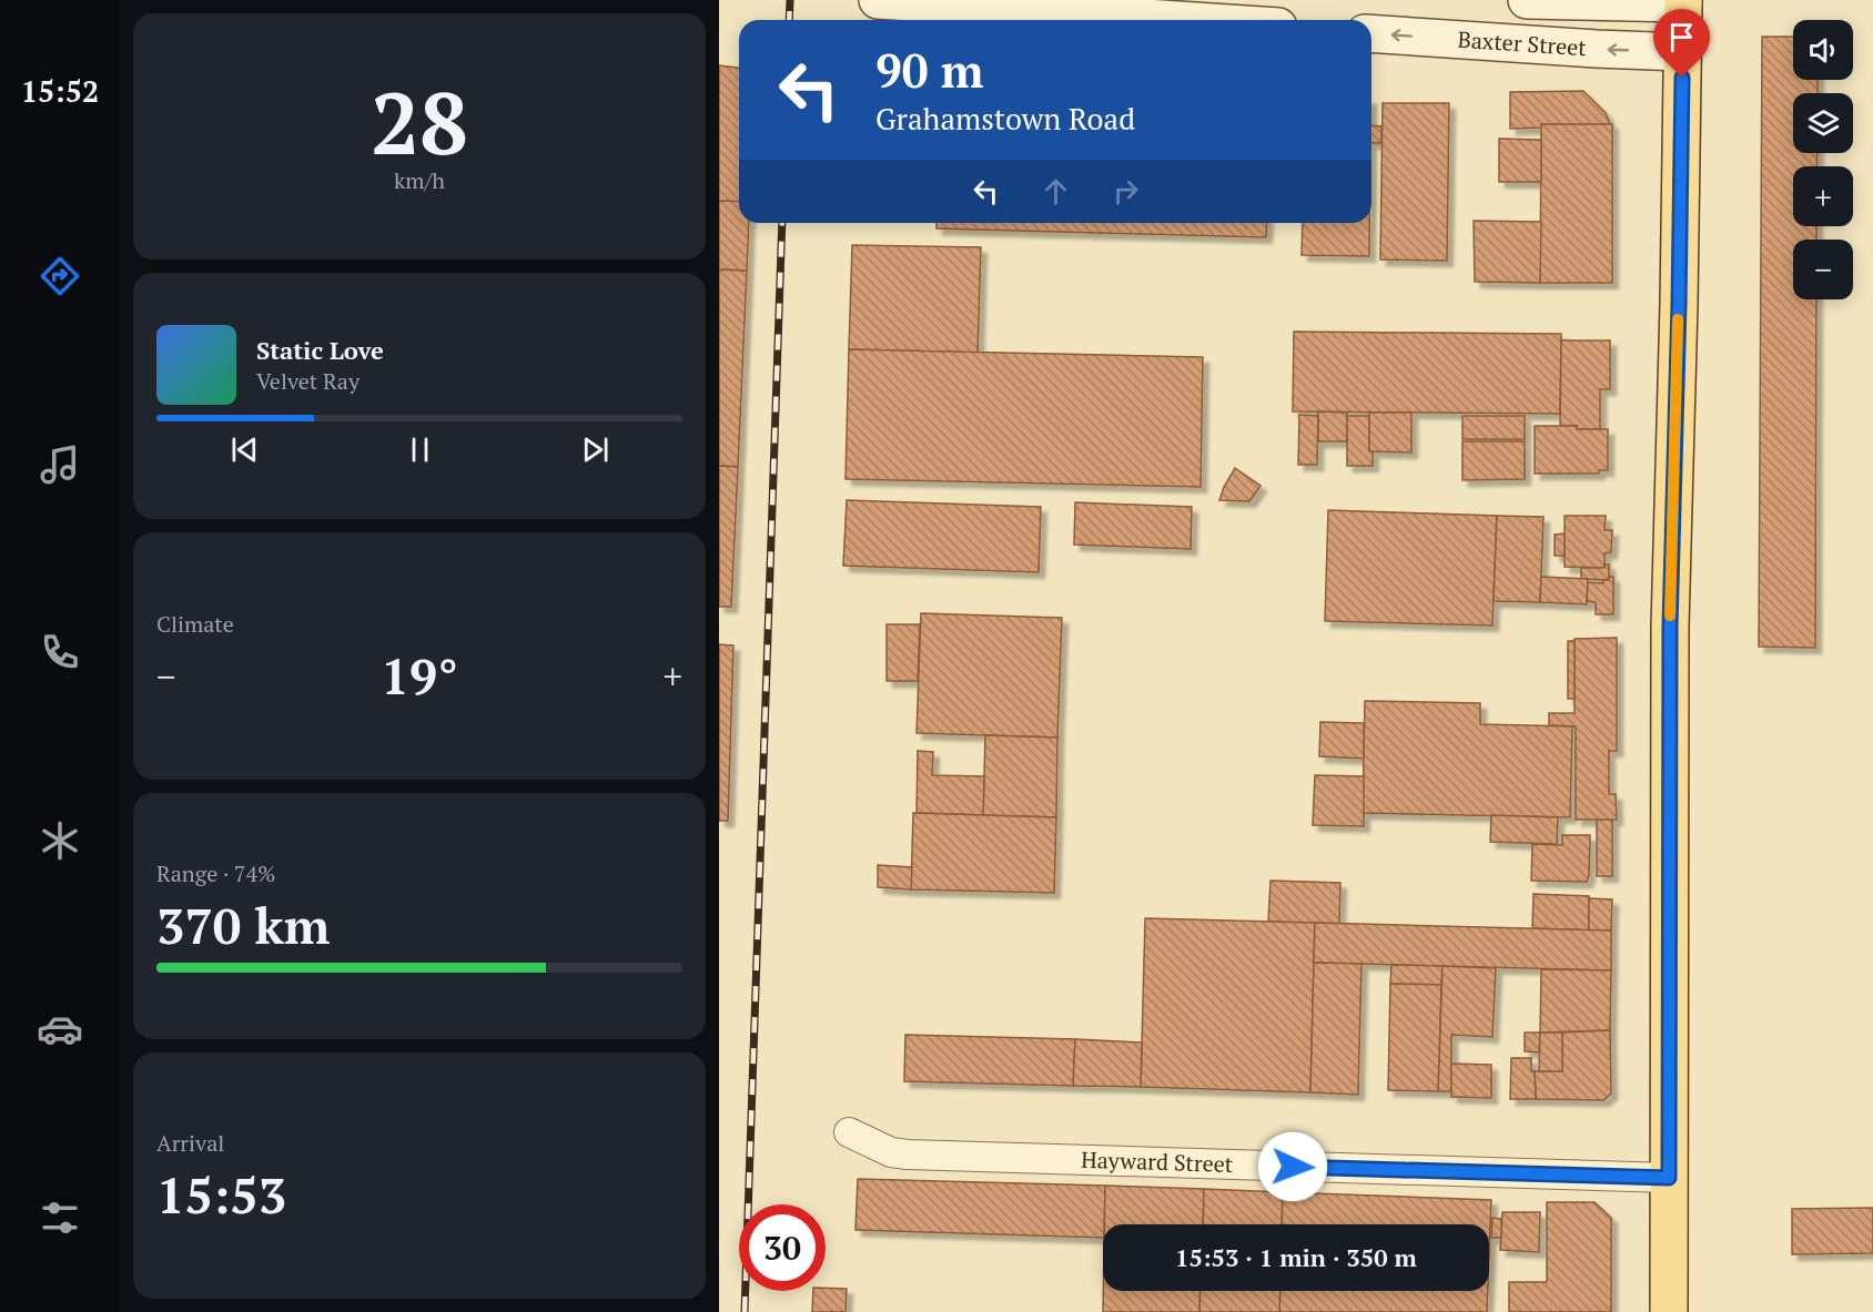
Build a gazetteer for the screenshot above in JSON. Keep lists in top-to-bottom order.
{
  "streets": {
    "main road": ["Baxter Street"],
    "street": ["Hayward Street"]
  },
  "page": {
    "tabs": "15:52",
    "tile": [
      ["28", "km/h"],
      "Climate",
      ["Range · 74%", "370 km"],
      ["Arrival", "15:53"]
    ],
    "map_buttons": ["+", "−"],
    "turn": ["90 m", "Grahamstown Road"],
    "song": ["Static Love", "Velvet Ray"],
    "heat": ["−", "19°", "+"],
    "limit": "30",
    "trip": "15:53 · 1 min · 350 m"
  }
}
